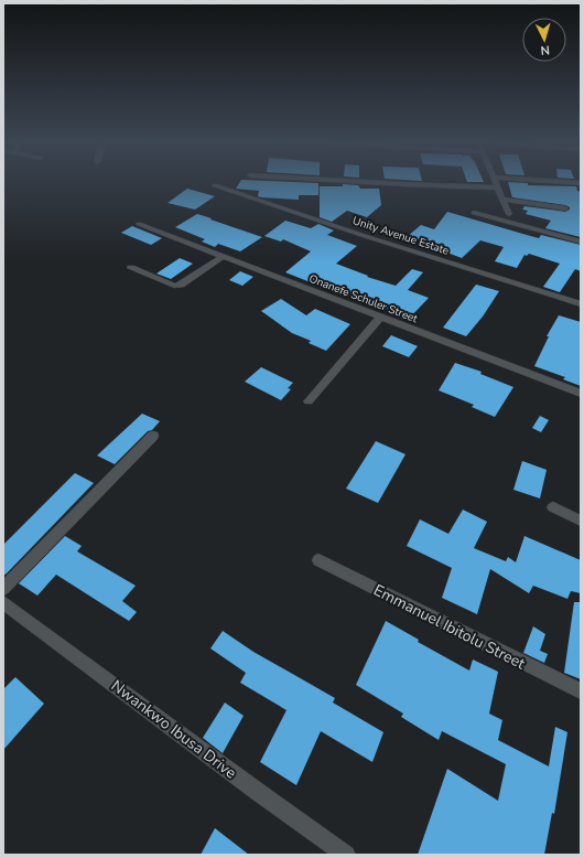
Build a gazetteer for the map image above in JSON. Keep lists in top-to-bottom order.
{
  "streets": {
    "street": [
      "Unity Avenue Estate",
      "Onanefe Schuler Street",
      "Emmanuel Ibitolu Street",
      "Nwankwo Ibusa Drive"
    ]
  },
  "north": "bottom"
}
